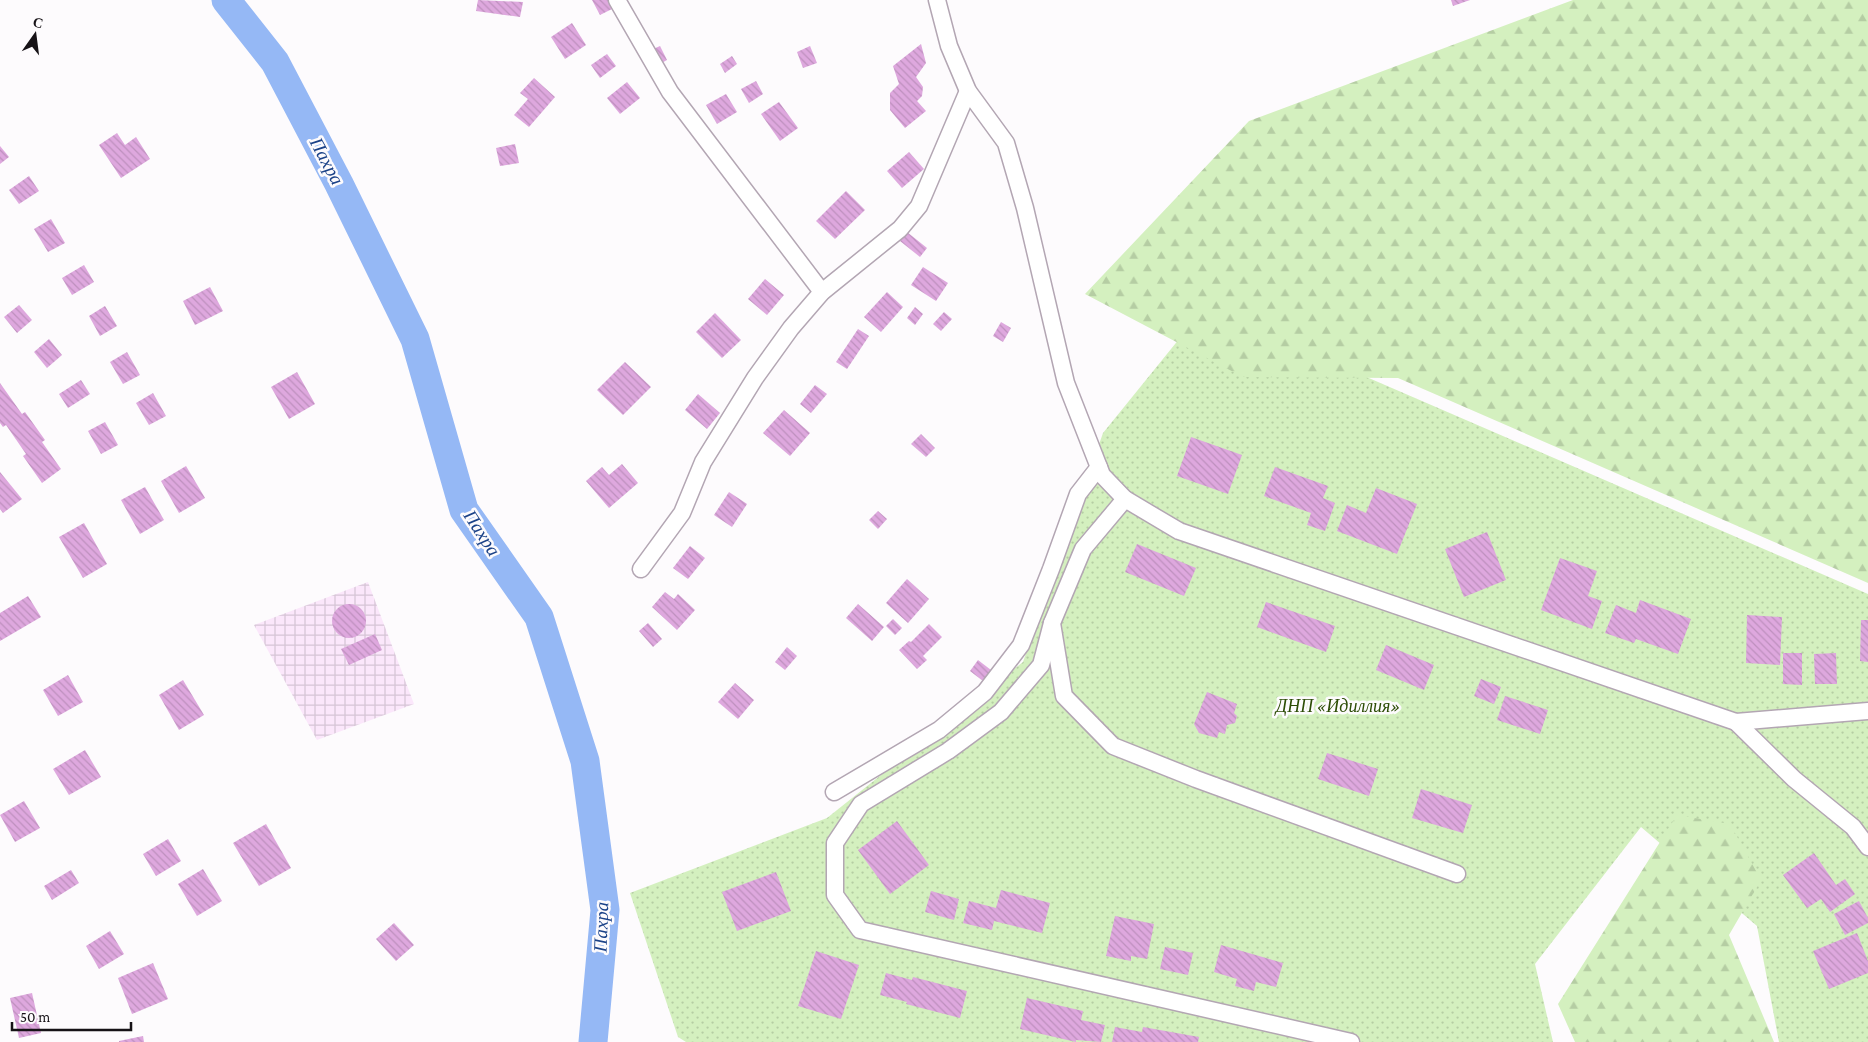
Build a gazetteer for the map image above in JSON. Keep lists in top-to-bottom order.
{
  "water": ["Пахра"],
  "parks": ["ДНП «Идиллия»"],
  "scale_bar": "50 m",
  "north": "top"
}
